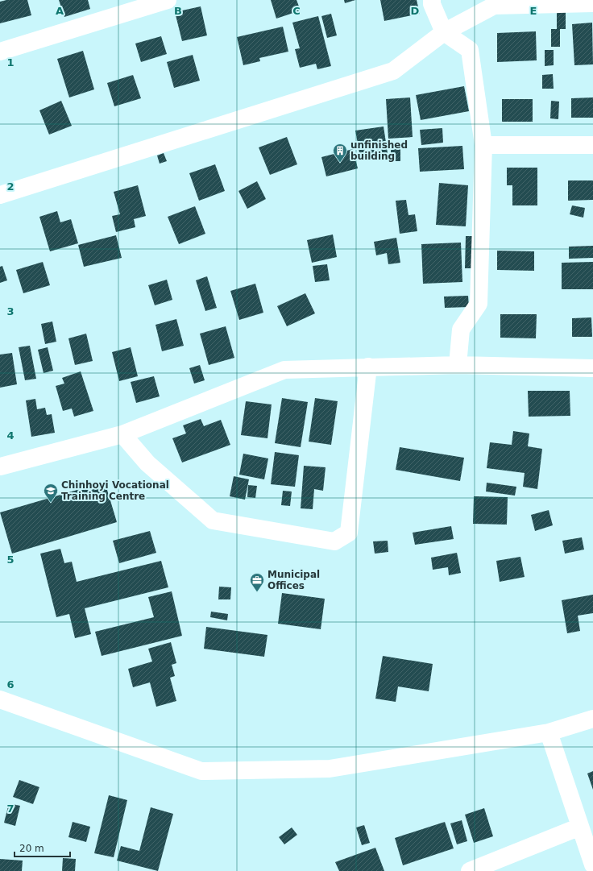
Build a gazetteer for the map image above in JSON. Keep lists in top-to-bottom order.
{
  "places": {
    "building": ["unfinished building"],
    "school or university": ["Chinhoyi Vocational Training Centre"],
    "office": ["Municipal Offices"]
  },
  "scale_bar": "20 m",
  "grid": {
    "columns": [
      "A",
      "B",
      "C",
      "D",
      "E"
    ],
    "rows": [
      "1",
      "2",
      "3",
      "4",
      "5",
      "6",
      "7"
    ]
  }
}
